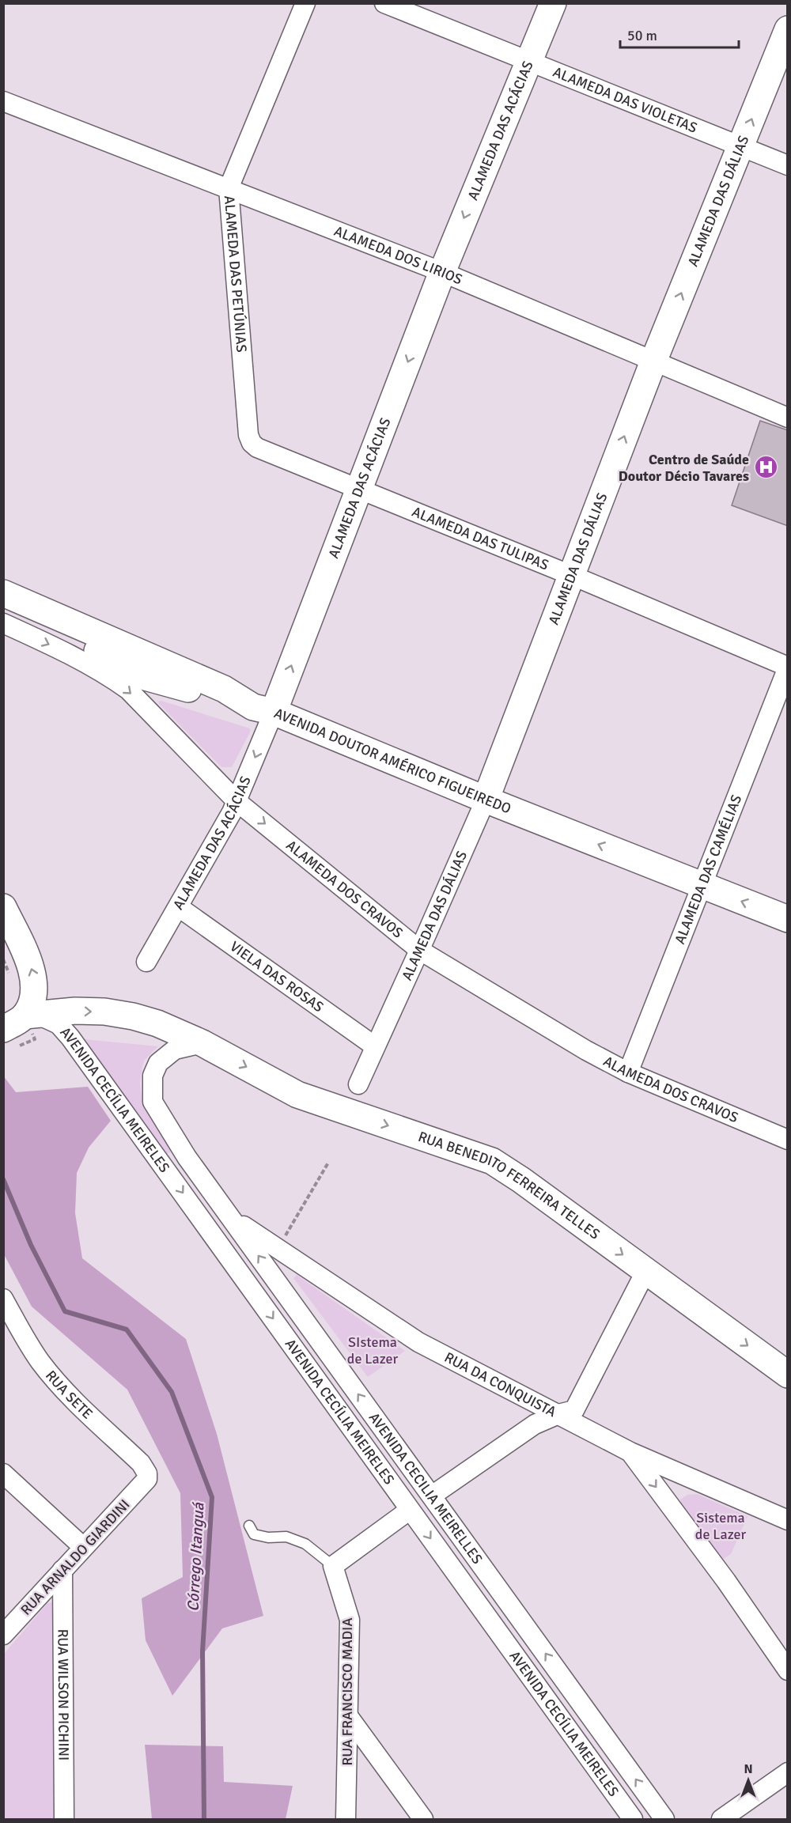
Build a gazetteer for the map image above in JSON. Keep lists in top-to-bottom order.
{
  "streets": {
    "main road": [
      "ALAMEDA DAS ACÁCIAS",
      "ALAMEDA DAS DÁLIAS",
      "AVENIDA DOUTOR AMÉRICO FIGUEIREDO",
      "RUA BENEDITO FERREIRA TELLES"
    ],
    "street": [
      "ALAMEDA DAS VIOLETAS",
      "ALAMEDA DOS LIRIOS",
      "ALAMEDA DAS PETÚNIAS",
      "ALAMEDA DAS TULIPAS",
      "ALAMEDA DAS CAMÉLIAS",
      "ALAMEDA DOS CRAVOS",
      "VIELA DAS ROSAS",
      "AVENIDA CECÍLIA MEIRELES",
      "RUA DA CONQUISTA",
      "RUA SETE",
      "AVENIDA CECILIA MEIRELLES",
      "RUA ARNALDO GIARDINI",
      "RUA FRANCISCO MADIA",
      "RUA WILSON PICHINI"
    ]
  },
  "crossings": [
    ["ALAMEDA DAS VIOLETAS", "ALAMEDA DAS ACÁCIAS"],
    ["ALAMEDA DAS VIOLETAS", "ALAMEDA DAS DÁLIAS"],
    ["ALAMEDA DAS ACÁCIAS", "ALAMEDA DOS LIRIOS"],
    ["ALAMEDA DAS ACÁCIAS", "ALAMEDA DAS TULIPAS"],
    ["ALAMEDA DAS ACÁCIAS", "AVENIDA DOUTOR AMÉRICO FIGUEIREDO"],
    ["ALAMEDA DAS ACÁCIAS", "ALAMEDA DOS CRAVOS"],
    ["ALAMEDA DAS ACÁCIAS", "VIELA DAS ROSAS"],
    ["ALAMEDA DAS DÁLIAS", "ALAMEDA DOS LIRIOS"],
    ["ALAMEDA DAS DÁLIAS", "ALAMEDA DAS TULIPAS"],
    ["ALAMEDA DAS DÁLIAS", "AVENIDA DOUTOR AMÉRICO FIGUEIREDO"],
    ["ALAMEDA DAS DÁLIAS", "ALAMEDA DOS CRAVOS"],
    ["ALAMEDA DAS DÁLIAS", "VIELA DAS ROSAS"],
    ["ALAMEDA DOS LIRIOS", "ALAMEDA DAS PETÚNIAS"],
    ["ALAMEDA DAS PETÚNIAS", "ALAMEDA DAS TULIPAS"],
    ["ALAMEDA DAS TULIPAS", "ALAMEDA DAS CAMÉLIAS"],
    ["AVENIDA DOUTOR AMÉRICO FIGUEIREDO", "ALAMEDA DAS CAMÉLIAS"],
    ["ALAMEDA DAS CAMÉLIAS", "ALAMEDA DOS CRAVOS"],
    ["AVENIDA CECÍLIA MEIRELES", "RUA BENEDITO FERREIRA TELLES"],
    ["RUA BENEDITO FERREIRA TELLES", "AVENIDA CECILIA MEIRELLES"],
    ["RUA DA CONQUISTA", "AVENIDA CECILIA MEIRELLES"],
    ["RUA SETE", "RUA ARNALDO GIARDINI"],
    ["RUA ARNALDO GIARDINI", "RUA WILSON PICHINI"]
  ],
  "one_way": [
    "ALAMEDA DAS DÁLIAS",
    "AVENIDA DOUTOR AMÉRICO FIGUEIREDO",
    "ALAMEDA DOS CRAVOS",
    "AVENIDA CECÍLIA MEIRELES",
    "RUA BENEDITO FERREIRA TELLES",
    "AVENIDA CECILIA MEIRELLES"
  ],
  "water": ["Córrego Itanguá"],
  "parks": ["SIstema de Lazer", "Sistema de Lazer"],
  "places": {
    "hospital": ["Centro de Saúde Doutor Décio Tavares"]
  },
  "scale_bar": "50 m",
  "north": "top"
}
